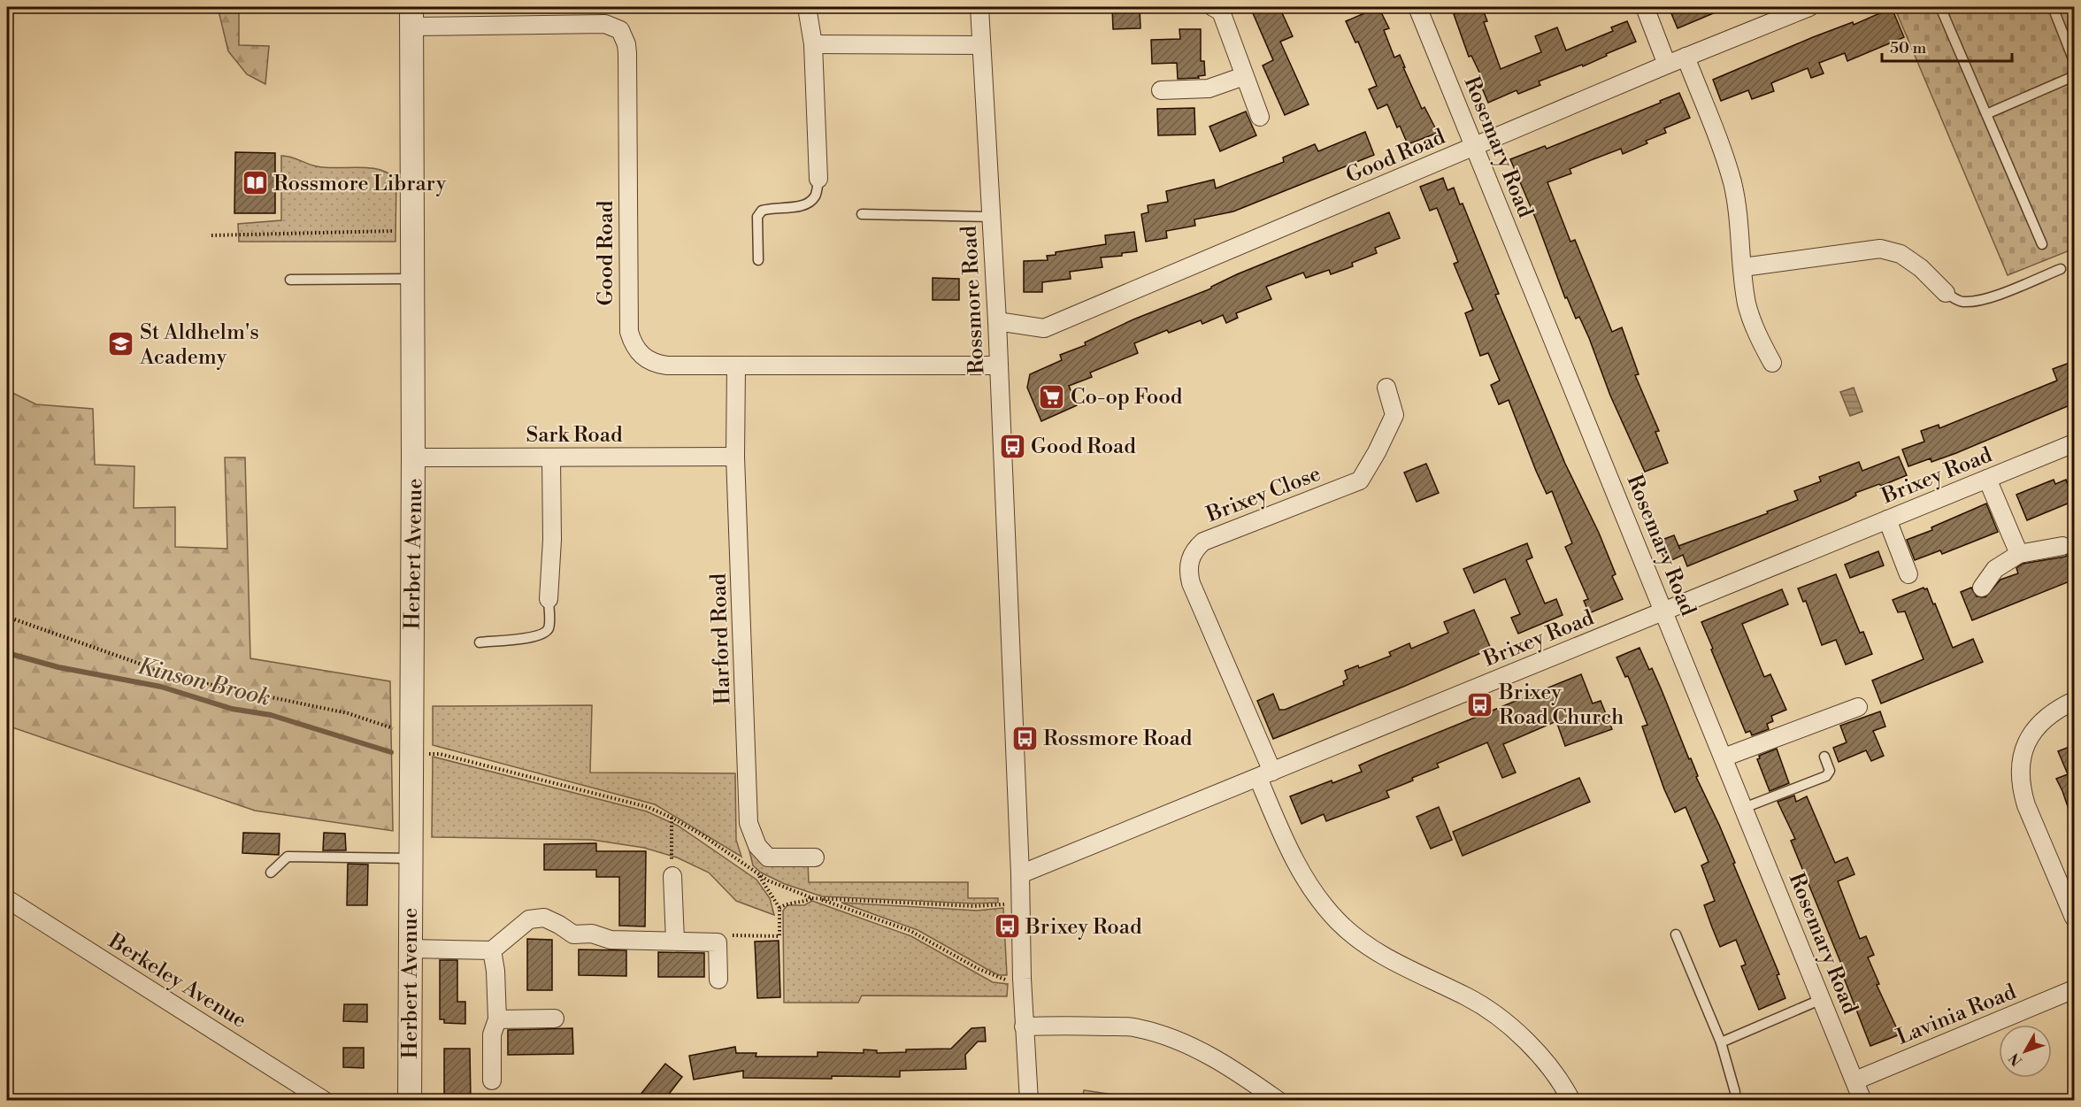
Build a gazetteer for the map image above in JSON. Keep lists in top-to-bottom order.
{
  "streets": {
    "street": [
      "Rosemary Road",
      "Good Road",
      "Rossmore Road",
      "Sark Road",
      "Brixey Road",
      "Brixey Close",
      "Herbert Avenue",
      "Harford Road",
      "Berkeley Avenue",
      "Lavinia Road"
    ]
  },
  "crossings": [
    ["Rosemary Road", "Good Road"],
    ["Rosemary Road", "Brixey Road"],
    ["Rosemary Road", "Lavinia Road"],
    ["Good Road", "Rossmore Road"],
    ["Good Road", "Herbert Avenue"],
    ["Good Road", "Harford Road"],
    ["Rossmore Road", "Brixey Road"],
    ["Sark Road", "Herbert Avenue"],
    ["Sark Road", "Harford Road"],
    ["Brixey Road", "Brixey Close"]
  ],
  "water": ["Kinson Brook"],
  "places": {
    "library": ["Rossmore Library"],
    "school or university": ["St Aldhelm's Academy"],
    "supermarket": ["Co-op Food"],
    "bus stop": [
      "Good Road",
      "Brixey Road Church",
      "Rossmore Road",
      "Brixey Road"
    ]
  },
  "scale_bar": "50 m",
  "north": "bottom left"
}
